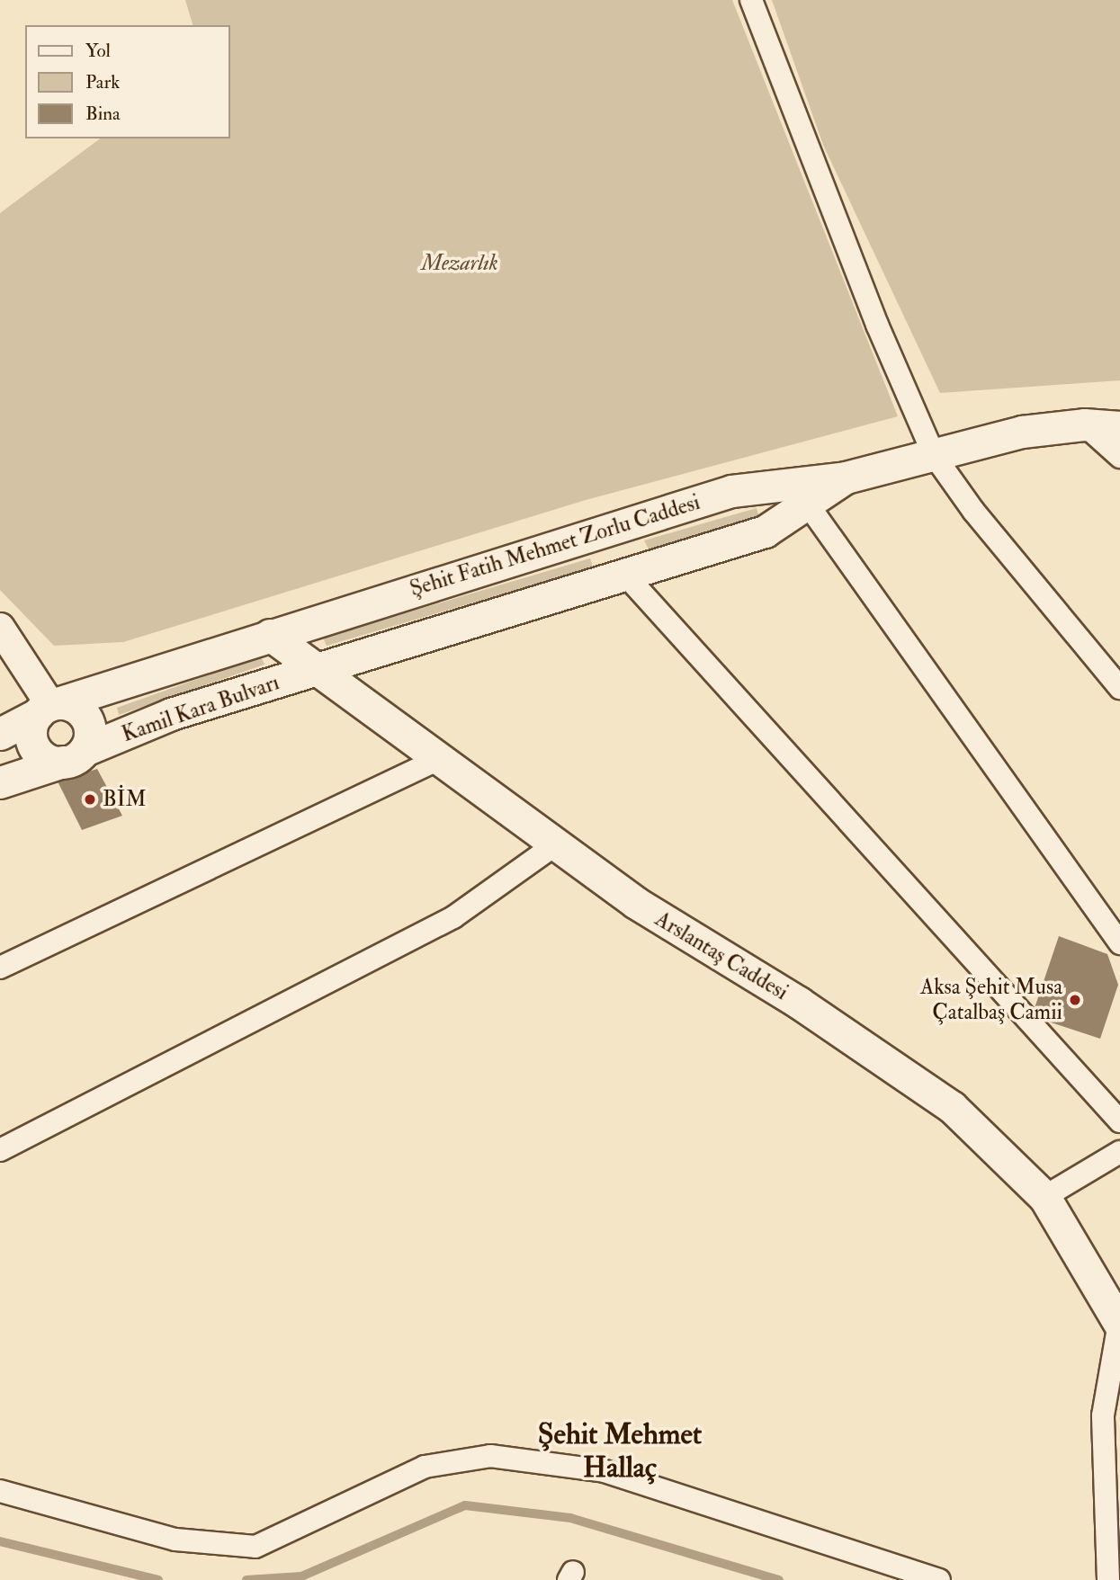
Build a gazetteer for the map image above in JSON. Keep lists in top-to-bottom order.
{
  "streets": {
    "main road": ["Şehit Fatih Mehmet Zorlu Caddesi", "Kamil Kara Bulvarı", "Arslantaş Caddesi"]
  },
  "crossings": [
    ["Şehit Fatih Mehmet Zorlu Caddesi", "Kamil Kara Bulvarı"],
    ["Şehit Fatih Mehmet Zorlu Caddesi", "Arslantaş Caddesi"],
    ["Kamil Kara Bulvarı", "Arslantaş Caddesi"]
  ],
  "districts": ["Şehit Mehmet Hallaç"],
  "parks": ["Mezarlık"],
  "places": ["BİM", "Aksa Şehit Musa Çatalbaş Camii"],
  "legend": ["Yol", "Park", "Bina"]
}
